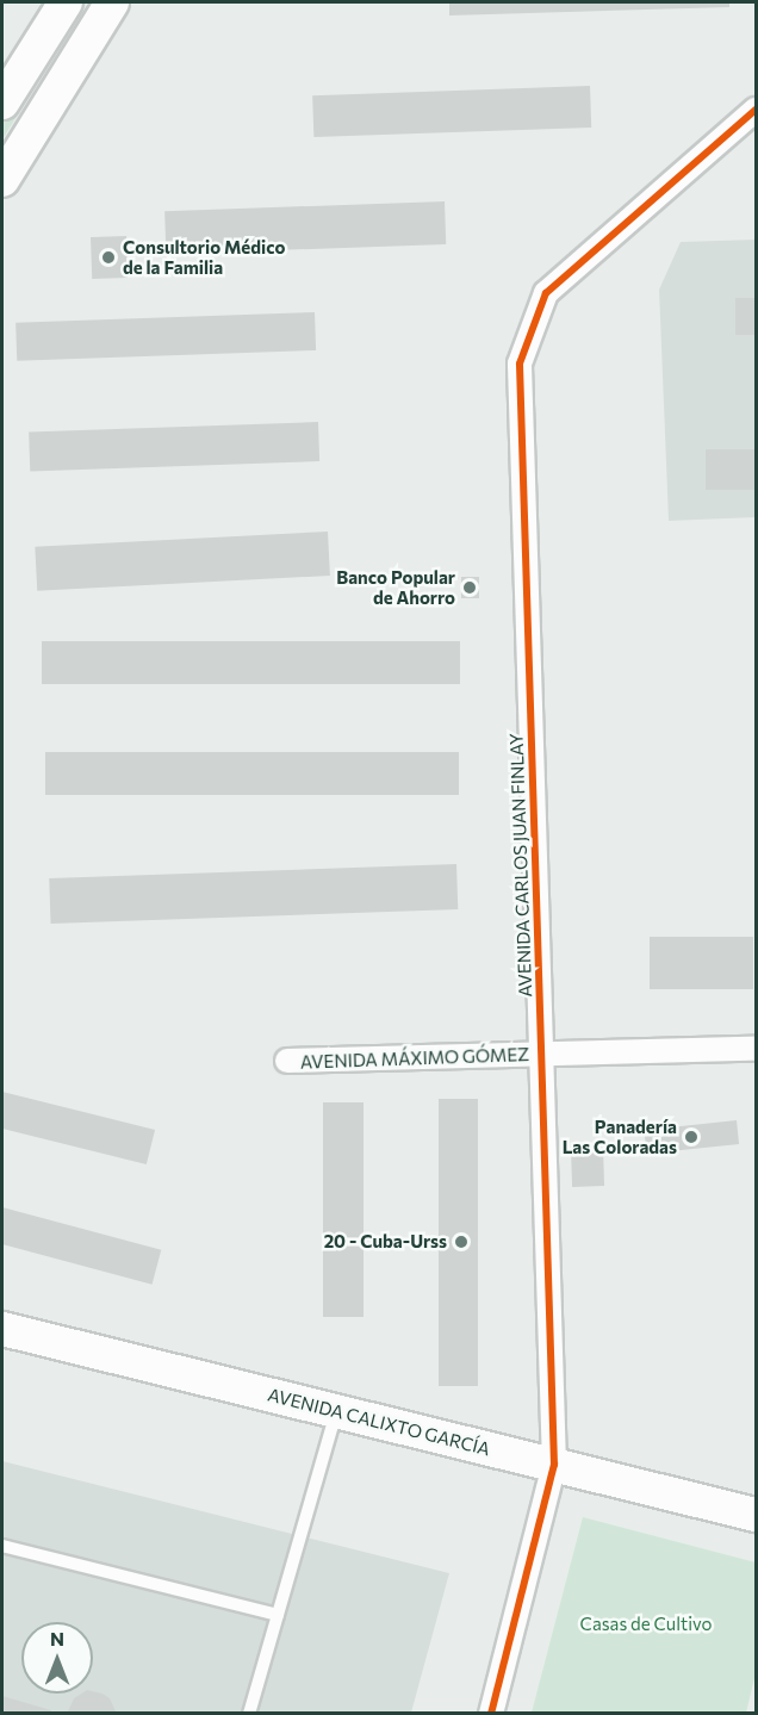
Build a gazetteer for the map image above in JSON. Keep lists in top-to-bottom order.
{
  "streets": {
    "main road": ["AVENIDA CALIXTO GARCÍA"],
    "street": ["AVENIDA CARLOS JUAN FINLAY", "AVENIDA MÁXIMO GÓMEZ"]
  },
  "crossings": [
    ["AVENIDA CARLOS JUAN FINLAY", "AVENIDA MÁXIMO GÓMEZ"],
    ["AVENIDA CARLOS JUAN FINLAY", "AVENIDA CALIXTO GARCÍA"]
  ],
  "parks": ["Casas de Cultivo"],
  "places": [
    "Consultorio Médico de la Familia",
    "Banco Popular de Ahorro",
    "Panadería Las Coloradas",
    "20 - Cuba-Urss"
  ],
  "north": "top"
}
